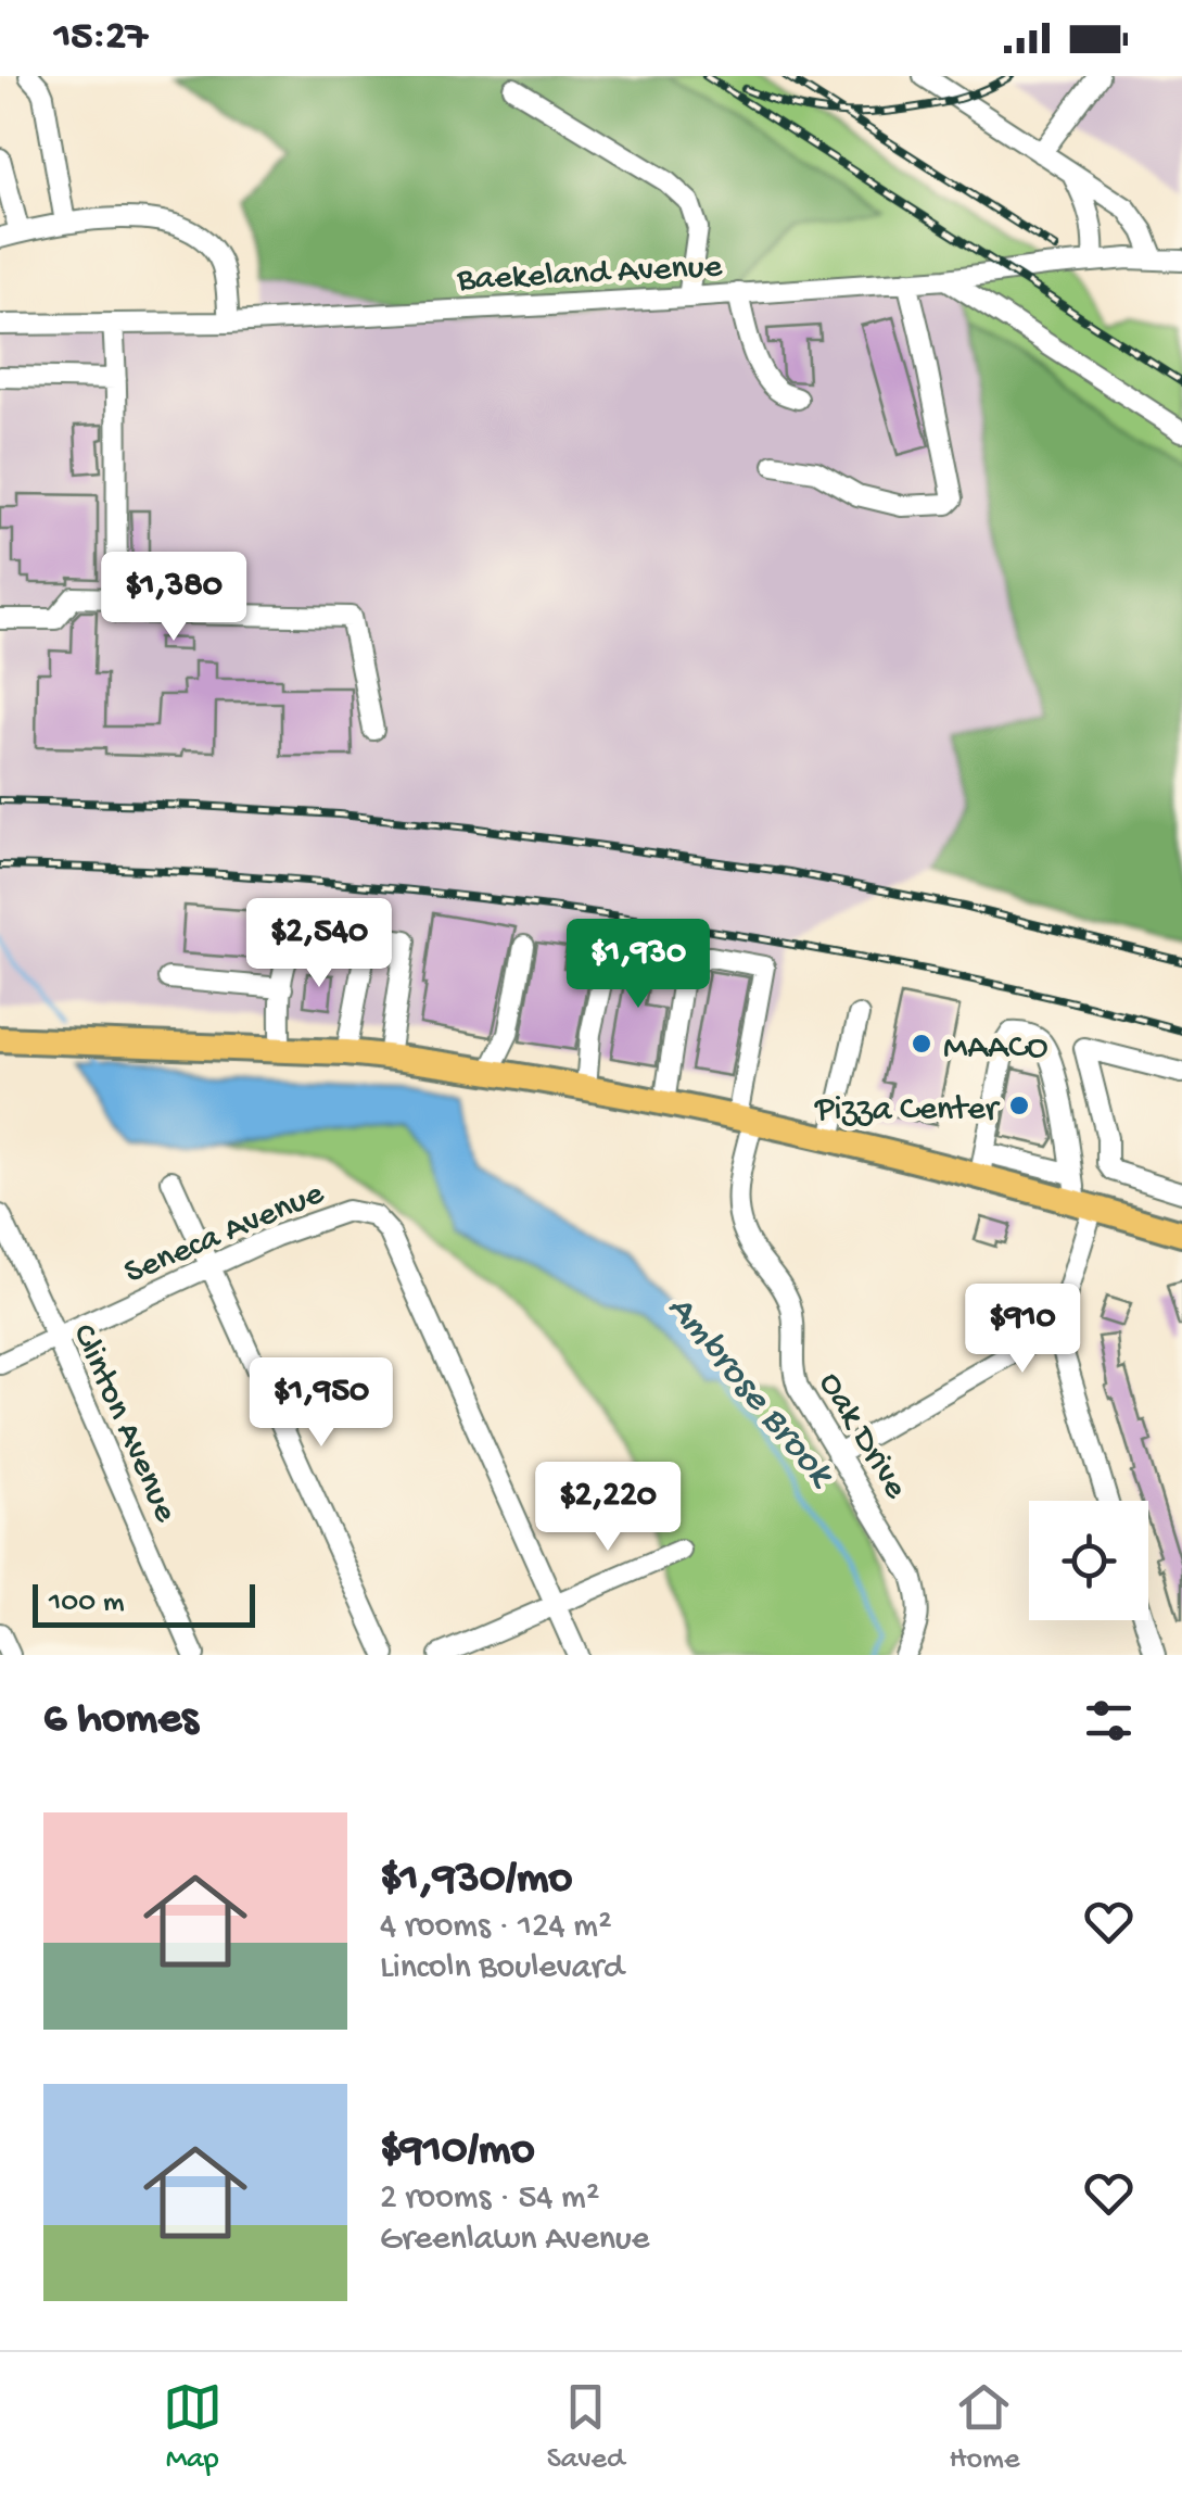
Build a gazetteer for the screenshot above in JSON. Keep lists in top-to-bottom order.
{
  "streets": {
    "street": [
      "Baekeland Avenue",
      "Seneca Avenue",
      "Clinton Avenue",
      "Oak Drive"
    ]
  },
  "crossings": [
    ["Seneca Avenue", "Clinton Avenue"]
  ],
  "water": ["Ambrose Brook"],
  "places": ["MAACO", "Pizza Center"],
  "scale_bar": "100 m",
  "page": {
    "status": "15:27",
    "price": [
      "$1,380",
      "$2,540",
      "$1,930",
      "$910",
      "$1,950",
      "$2,220"
    ],
    "scale": "100 m",
    "heading": "6 homes",
    "list": [
      {
        "name": "$1,930/mo",
        "note": "4 rooms · 124 m² · Lincoln Boulevard"
      },
      {
        "name": "$910/mo",
        "note": "2 rooms · 54 m² · Greenlawn Avenue"
      }
    ],
    "tabs": ["Map", "Saved", "Home"]
  }
}
